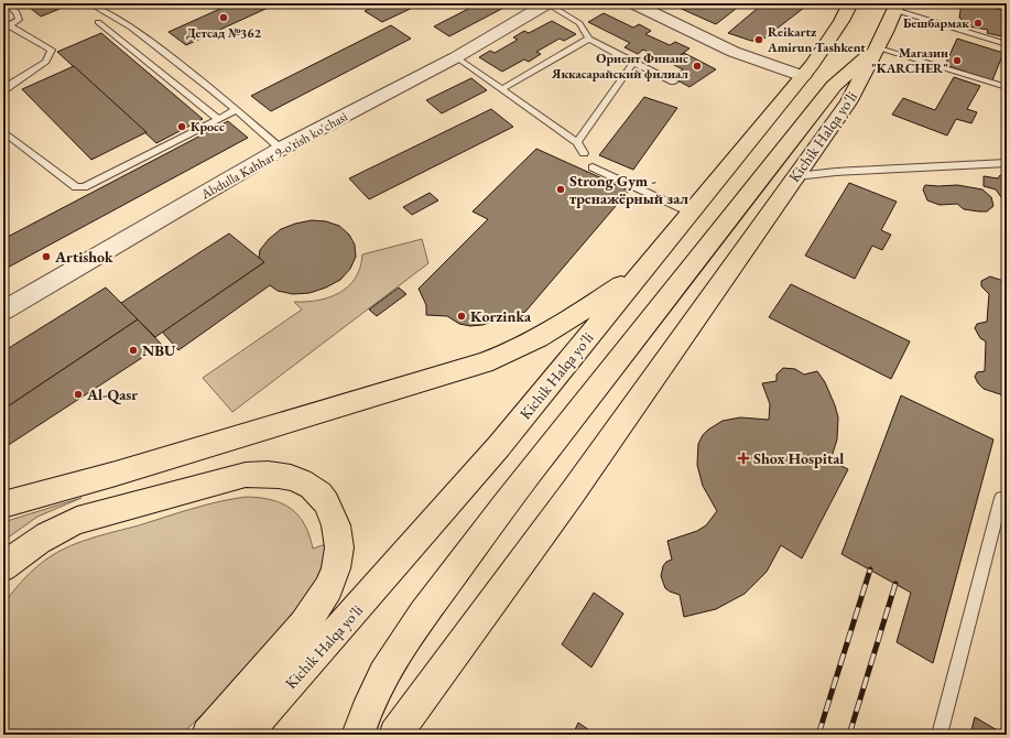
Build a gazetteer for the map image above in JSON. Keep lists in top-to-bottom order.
{
  "streets": {
    "highway": ["Kichik Halqa yo'li"],
    "street": ["Abdulla Kahhar 9-o'tish ko'chasi"]
  },
  "places": {
    "other": [
      "Детсад №362",
      "Бешбармак",
      "Reikartz Amirun Tashkent",
      "Магазин \"KARCHER\"",
      "Ориент Финанс Яккасарайский филиал",
      "Кросс",
      "Strong Gym - тренажёрный зал",
      "Artishok",
      "Korzinka",
      "NBU",
      "Al-Qasr"
    ],
    "health": ["Shox Hospital"]
  }
}
